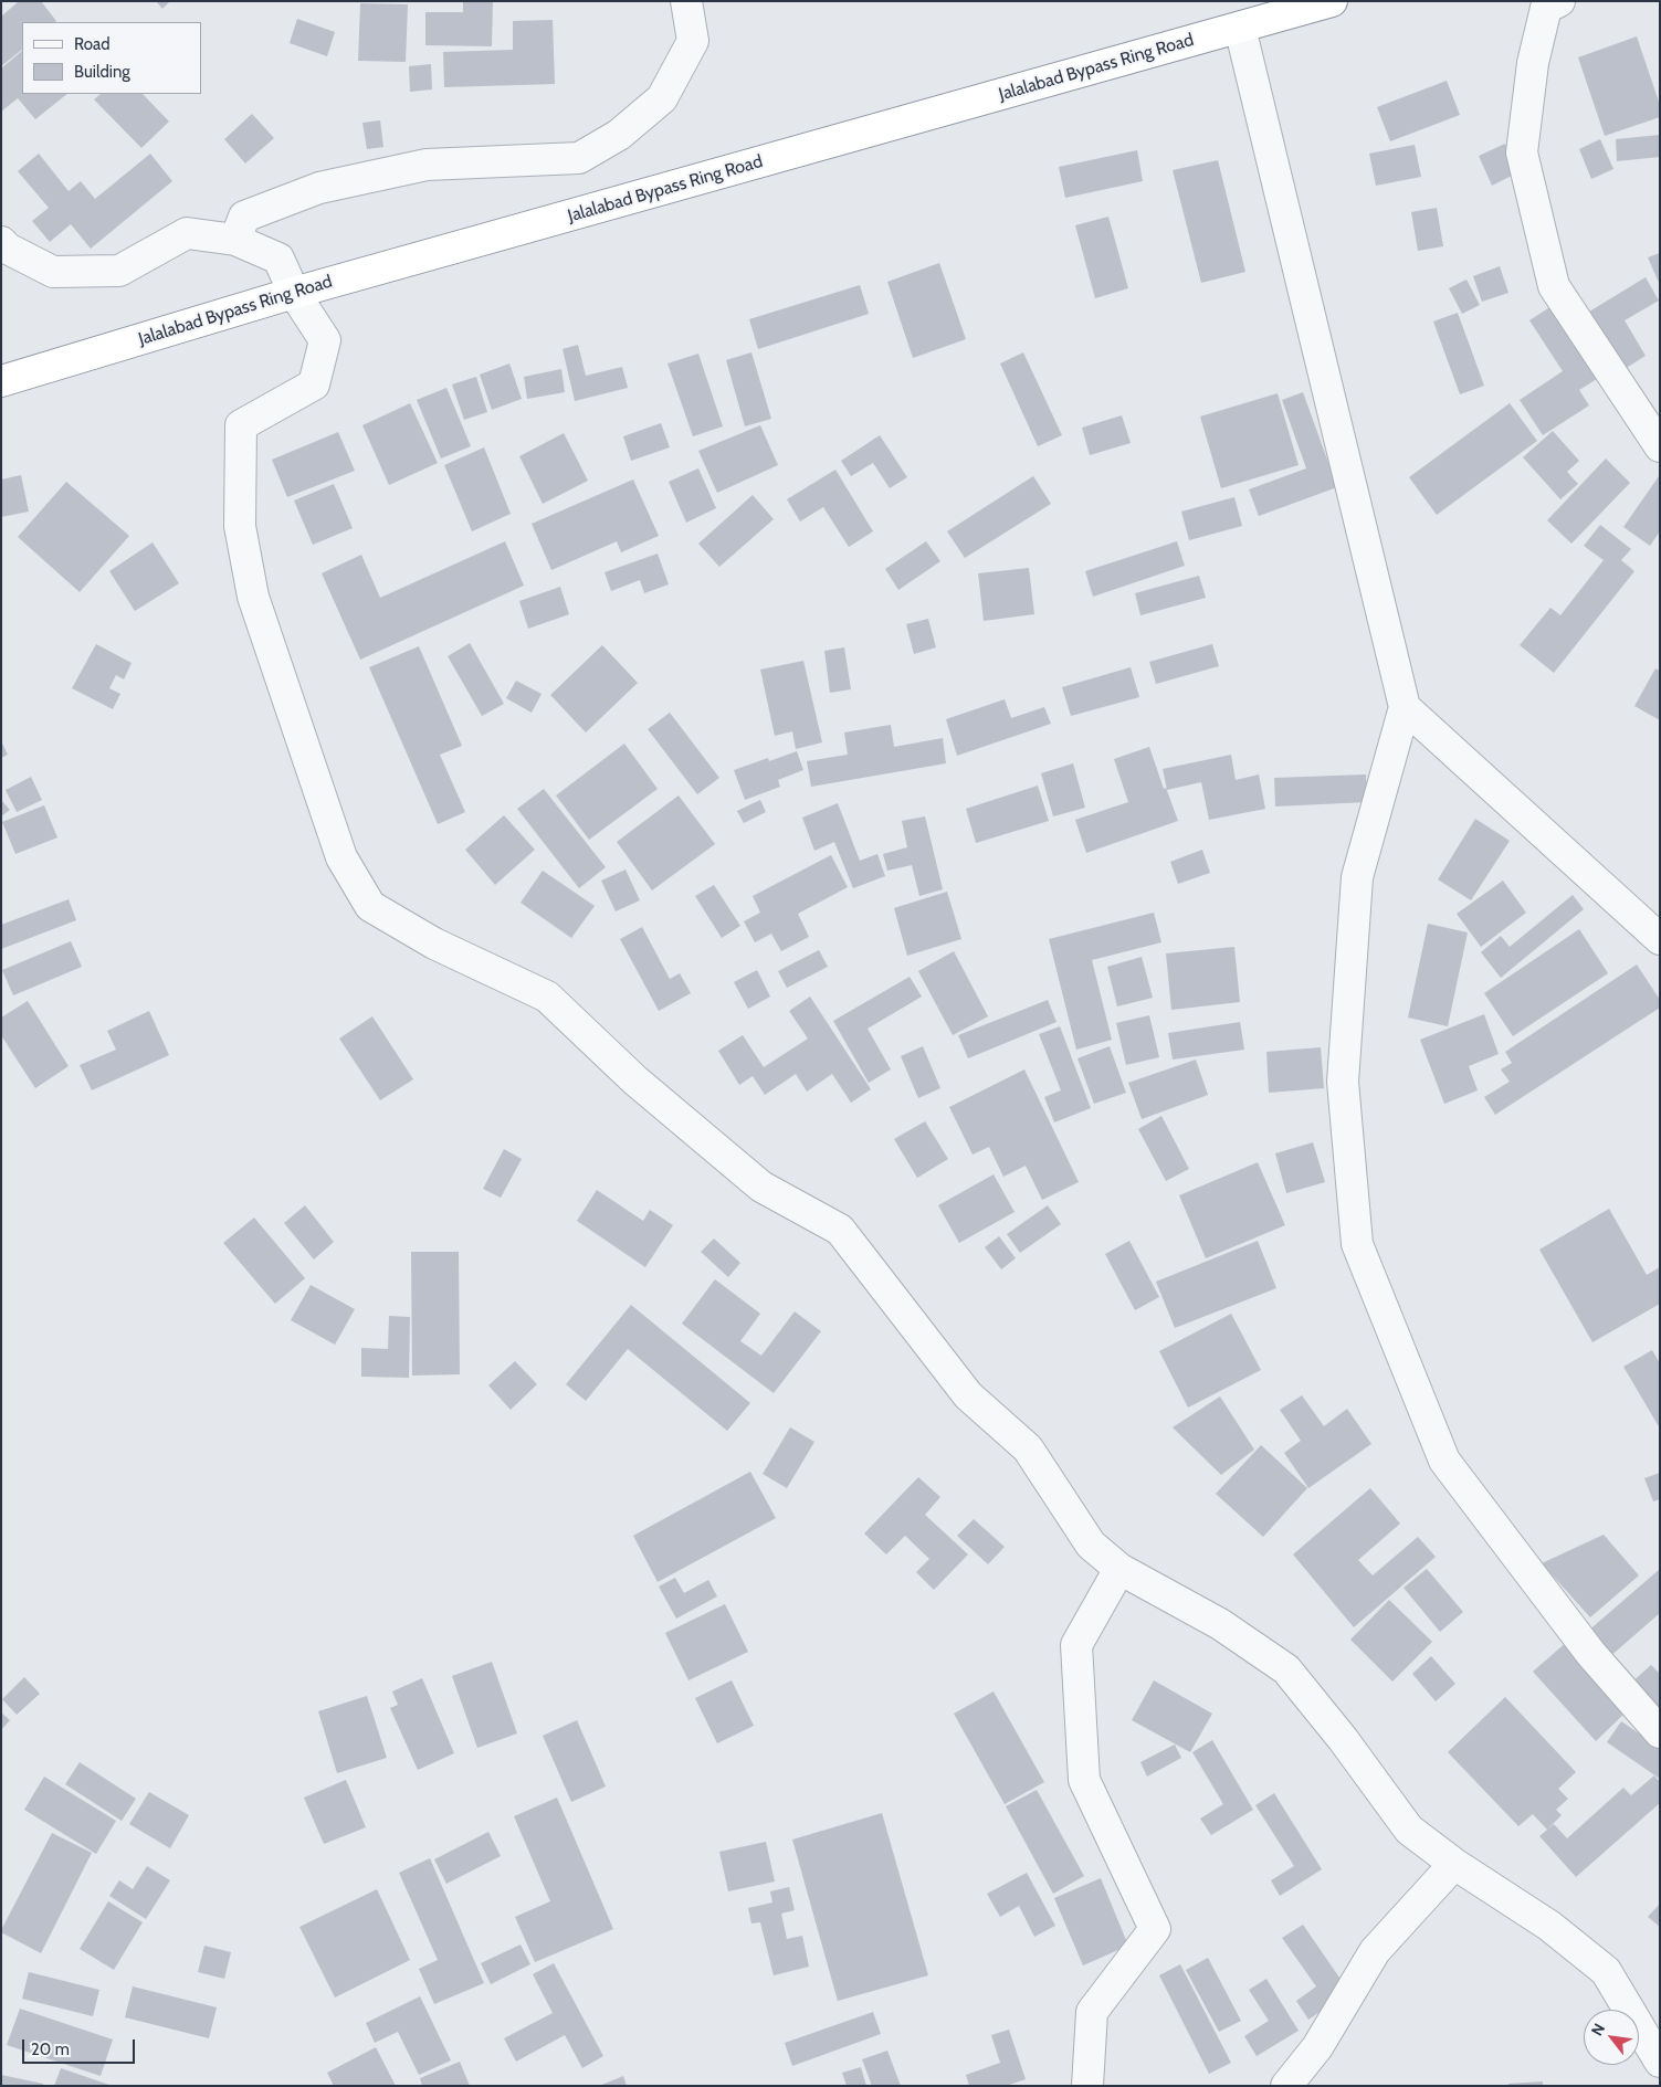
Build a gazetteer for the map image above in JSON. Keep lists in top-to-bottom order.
{
  "streets": {
    "highway": ["Jalalabad Bypass Ring Road"]
  },
  "legend": ["Road", "Building"],
  "scale_bar": "20 m",
  "north": "top left"
}
